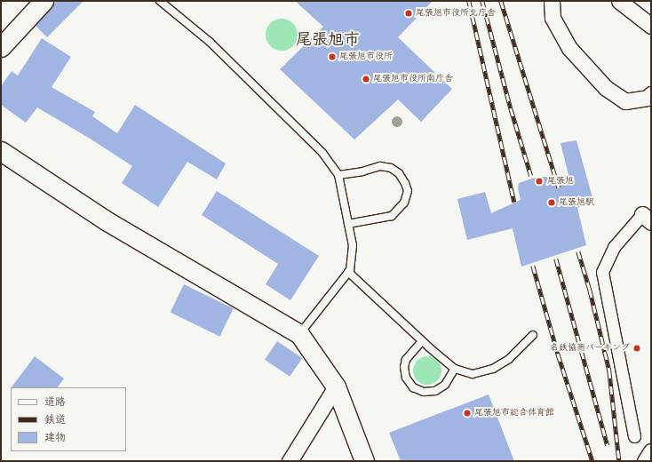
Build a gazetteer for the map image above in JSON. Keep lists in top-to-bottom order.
{
  "districts": ["尾張旭市"],
  "places": [
    "尾張旭市役所北庁舎",
    "尾張旭市役所",
    "尾張旭市役所南庁舎",
    "尾張旭",
    "尾張旭駅",
    "名鉄協商パーキング",
    "尾張旭市総合体育館"
  ],
  "legend": ["道路", "鉄道", "建物"]
}
